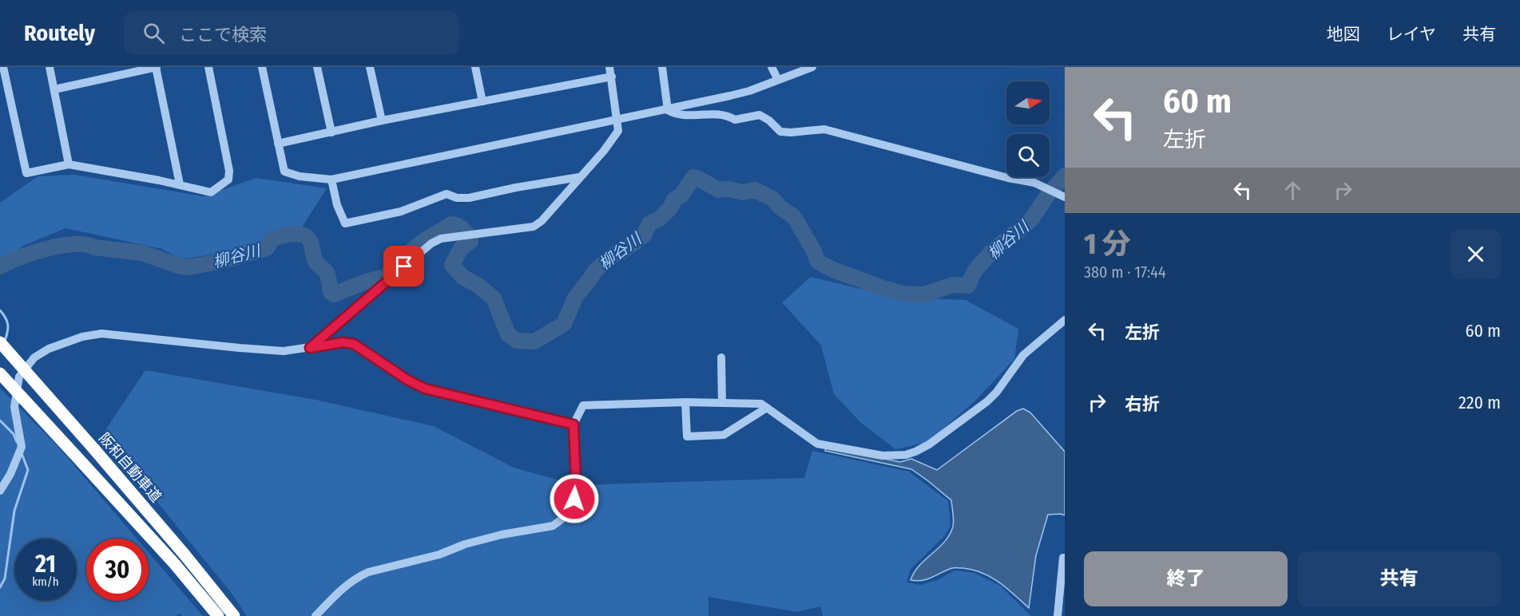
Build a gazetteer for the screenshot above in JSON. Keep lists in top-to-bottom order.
{
  "streets": {
    "highway": ["阪和自動車道"]
  },
  "water": ["柳谷川"],
  "north": "right",
  "page": {
    "header": "Routely",
    "search": "ここで検索",
    "nav": ["地図", "レイヤ", "共有"],
    "turn": ["60 m", "左折"],
    "heading": ["1 分", "380 m · 17:44"],
    "list": [
      {
        "name": "左折",
        "value": "60 m"
      },
      {
        "name": "右折",
        "value": "220 m"
      }
    ],
    "speed": "21 km/h",
    "limit": "30",
    "buttons": ["終了", "共有"]
  }
}
